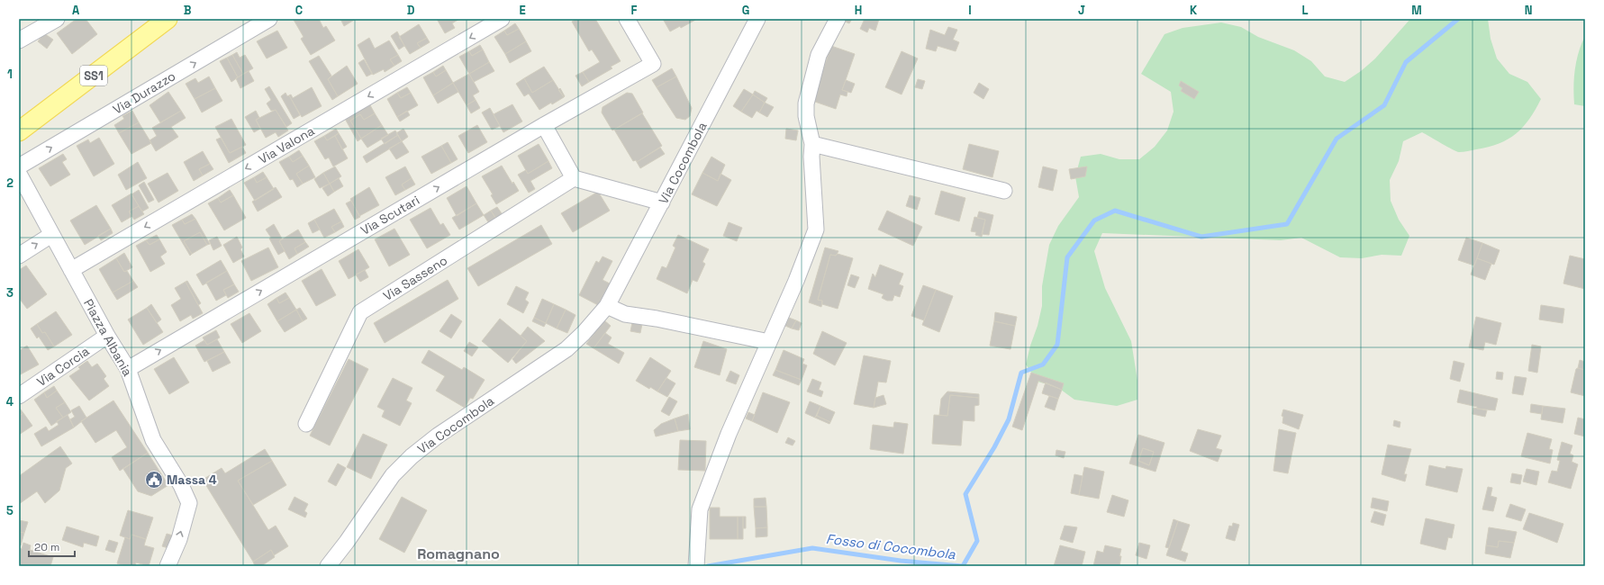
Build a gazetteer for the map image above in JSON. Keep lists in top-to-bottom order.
{
  "streets": {
    "main road": ["SS1"],
    "street": [
      "Via Durazzo",
      "Via Valona",
      "Via Cocombola",
      "Via Scutari",
      "Via Sasseno",
      "Piazza Albania",
      "Via Corcia"
    ]
  },
  "crossings": [
    ["Via Valona", "Piazza Albania"],
    ["Via Scutari", "Piazza Albania"],
    ["Piazza Albania", "Via Corcia"]
  ],
  "one_way": [
    "Via Durazzo",
    "Via Valona",
    "Via Scutari",
    "Piazza Albania"
  ],
  "districts": ["Romagnano"],
  "water": ["Fosso di Cocombola"],
  "places": {
    "public building": ["Massa 4"]
  },
  "scale_bar": "20 m",
  "grid": {
    "columns": [
      "A",
      "B",
      "C",
      "D",
      "E",
      "F",
      "G",
      "H",
      "I",
      "J",
      "K",
      "L",
      "M",
      "N"
    ],
    "rows": [
      "1",
      "2",
      "3",
      "4",
      "5"
    ]
  }
}
